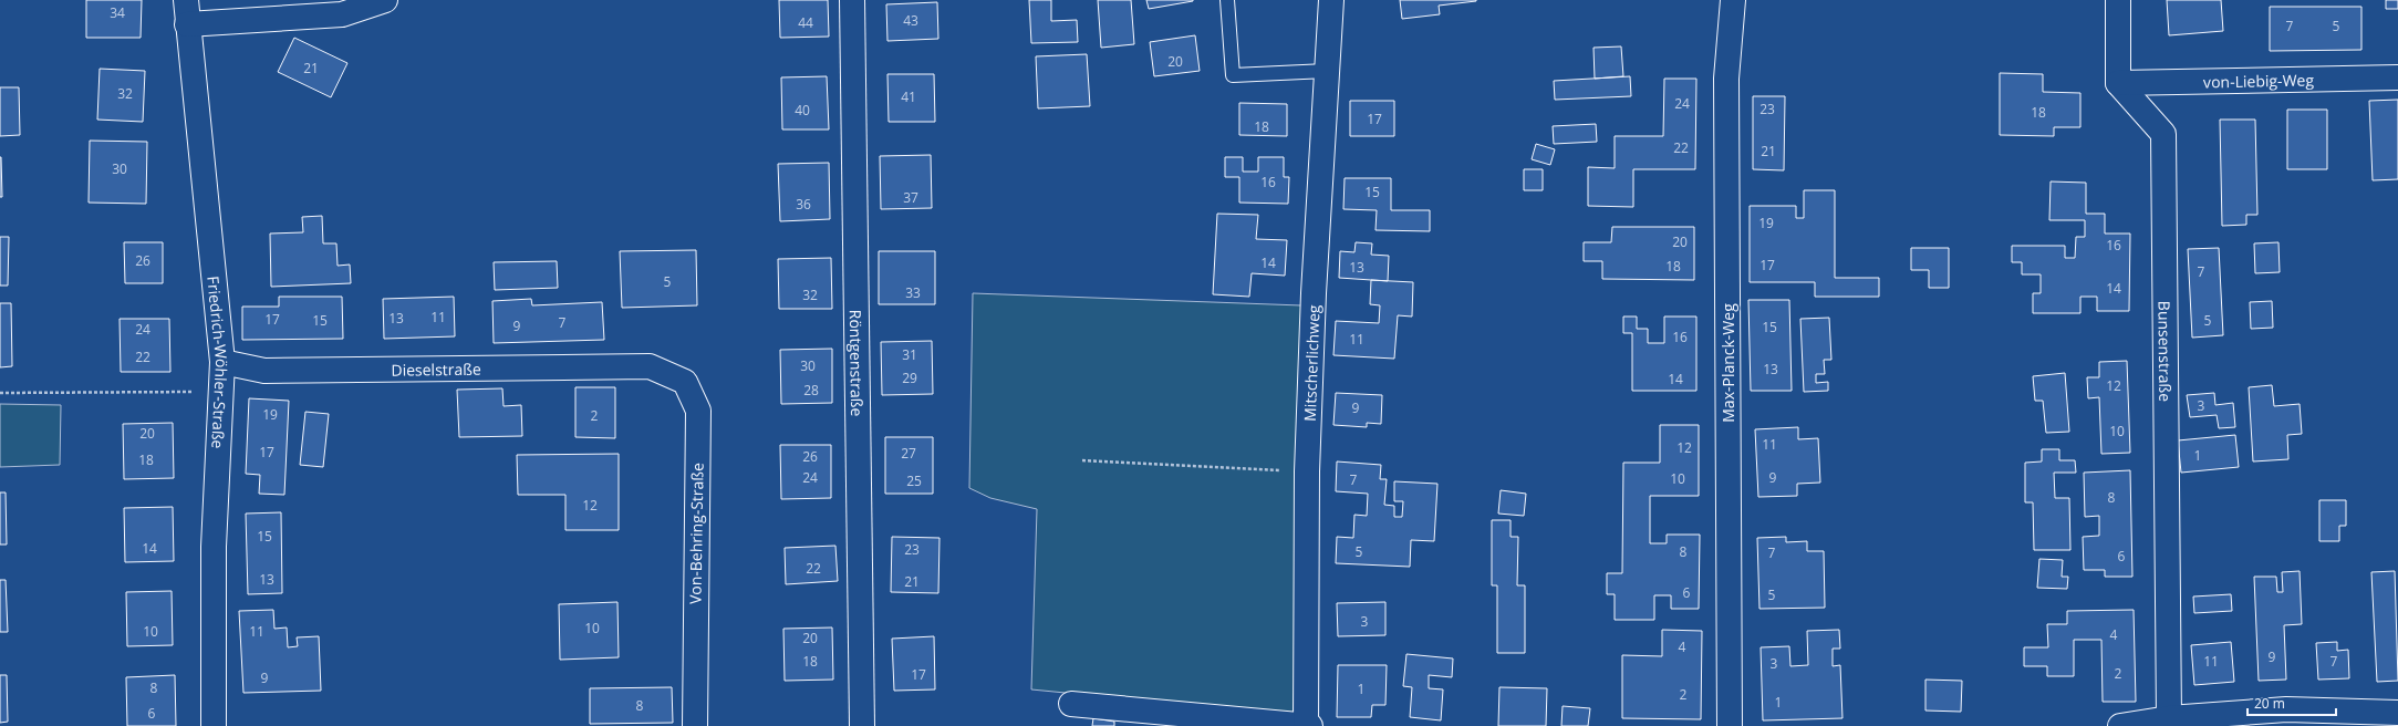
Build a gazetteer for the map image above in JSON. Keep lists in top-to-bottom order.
{
  "streets": {
    "street": [
      "von-Liebig-Weg",
      "Bunsenstraße",
      "Friedrich-Wöhler-Straße",
      "Röntgenstraße",
      "Mitscherlichweg",
      "Max-Planck-Weg",
      "Dieselstraße",
      "Von-Behring-Straße"
    ]
  },
  "crossings": [
    ["von-Liebig-Weg", "Bunsenstraße"],
    ["Friedrich-Wöhler-Straße", "Dieselstraße"],
    ["Dieselstraße", "Von-Behring-Straße"]
  ],
  "house_numbers": [
    "34",
    "43",
    "44",
    "7",
    "5",
    "20",
    "21",
    "32",
    "41",
    "24",
    "23",
    "40",
    "18",
    "17",
    "18",
    "22",
    "21",
    "30",
    "16",
    "15",
    "37",
    "36",
    "19",
    "20",
    "16",
    "26",
    "14",
    "17",
    "18",
    "13",
    "7",
    "5",
    "14",
    "33",
    "32",
    "11",
    "13",
    "17",
    "15",
    "5",
    "7",
    "9",
    "15",
    "24",
    "16",
    "11",
    "31",
    "22",
    "30",
    "13",
    "29",
    "14",
    "12",
    "28",
    "3",
    "9",
    "19",
    "2",
    "10",
    "20",
    "11",
    "12",
    "17",
    "27",
    "1",
    "26",
    "18",
    "24",
    "9",
    "10",
    "7",
    "25",
    "8",
    "12",
    "15",
    "14",
    "23",
    "5",
    "8",
    "7",
    "6",
    "22",
    "13",
    "21",
    "6",
    "5",
    "3",
    "10",
    "10",
    "11",
    "4",
    "20",
    "4",
    "9",
    "18",
    "11",
    "7",
    "3",
    "2",
    "17",
    "9",
    "8",
    "1",
    "2",
    "1",
    "8",
    "6"
  ],
  "scale_bar": "20 m"
}
